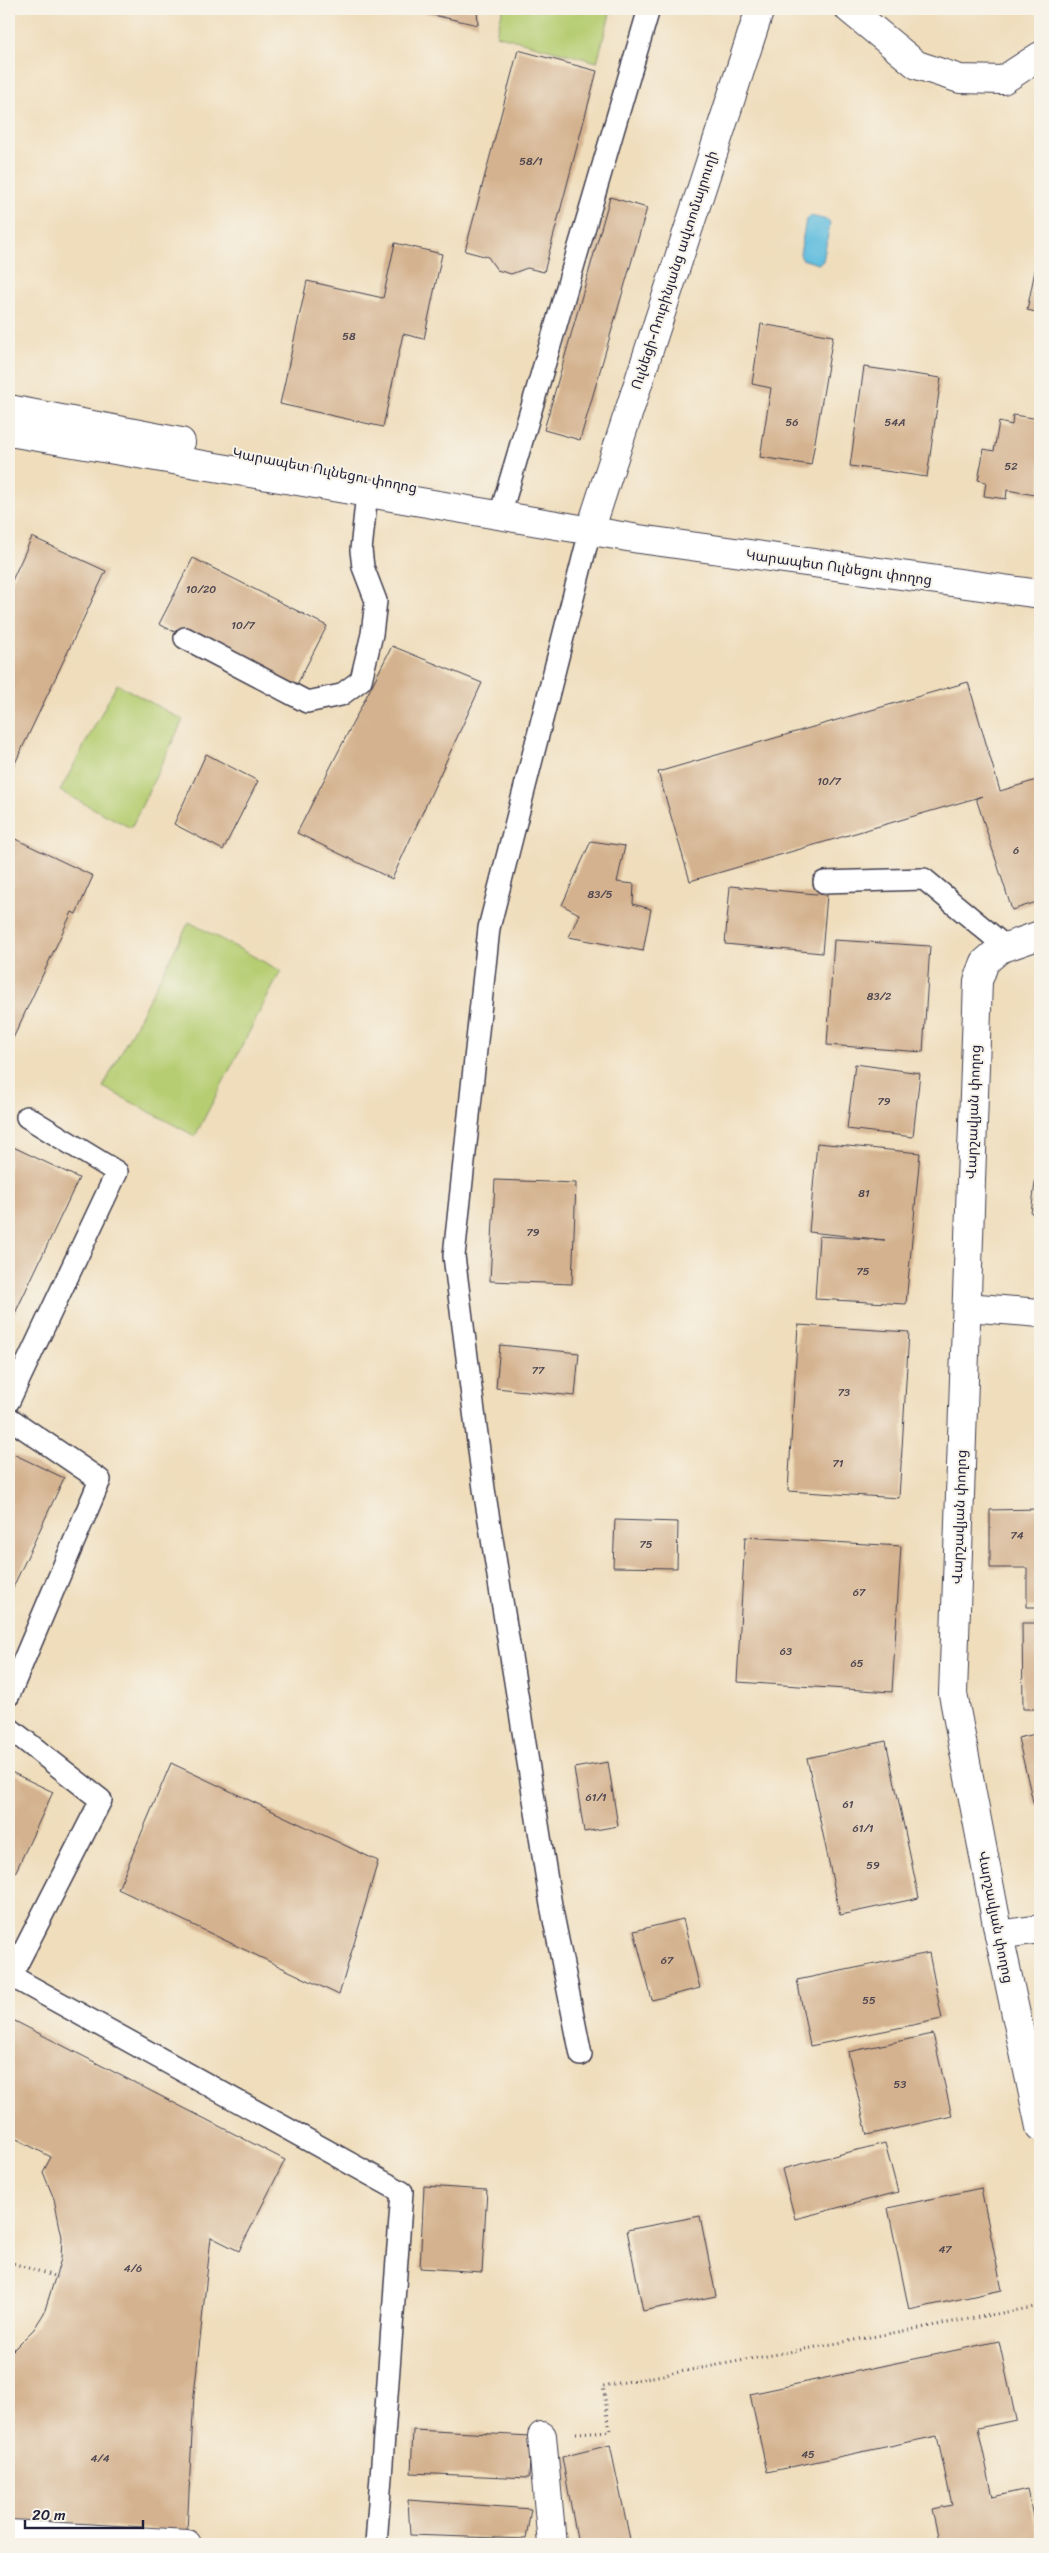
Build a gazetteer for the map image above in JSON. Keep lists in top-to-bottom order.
{
  "streets": {
    "street": ["Ուլնեցի-Ռուբինյանց ավտոմայրուղի", "Կարապետ Ուլնեցու փողոց", "Վարշավյան փողոց"]
  },
  "crossings": [
    ["Ուլնեցի-Ռուբինյանց ավտոմայրուղի", "Կարապետ Ուլնեցու փողոց"]
  ],
  "house_numbers": [
    "58/1",
    "58",
    "56",
    "54A",
    "52",
    "10/20",
    "10/7",
    "10/7",
    "6",
    "83/5",
    "83/2",
    "79",
    "81",
    "79",
    "75",
    "77",
    "73",
    "71",
    "74",
    "75",
    "67",
    "63",
    "65",
    "61/1",
    "61",
    "61/1",
    "59",
    "67",
    "55",
    "53",
    "47",
    "4/6",
    "45",
    "4/4"
  ],
  "scale_bar": "20 m"
}
